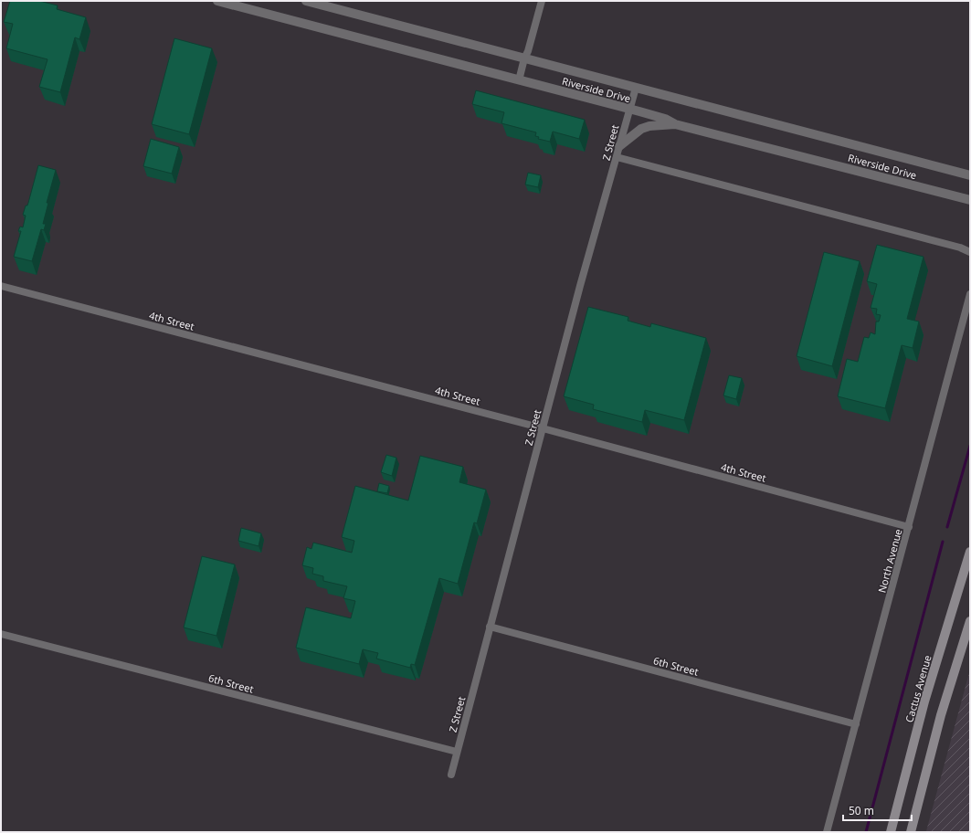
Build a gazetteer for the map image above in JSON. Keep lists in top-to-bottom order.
{
  "streets": {
    "main road": ["Cactus Avenue"],
    "street": [
      "Riverside Drive",
      "Z Street",
      "4th Street",
      "North Avenue",
      "6th Street"
    ]
  },
  "crossings": [
    ["Riverside Drive", "Z Street"],
    ["Z Street", "4th Street"],
    ["Z Street", "6th Street"],
    ["4th Street", "North Avenue"],
    ["North Avenue", "6th Street"]
  ],
  "scale_bar": "50 m"
}
